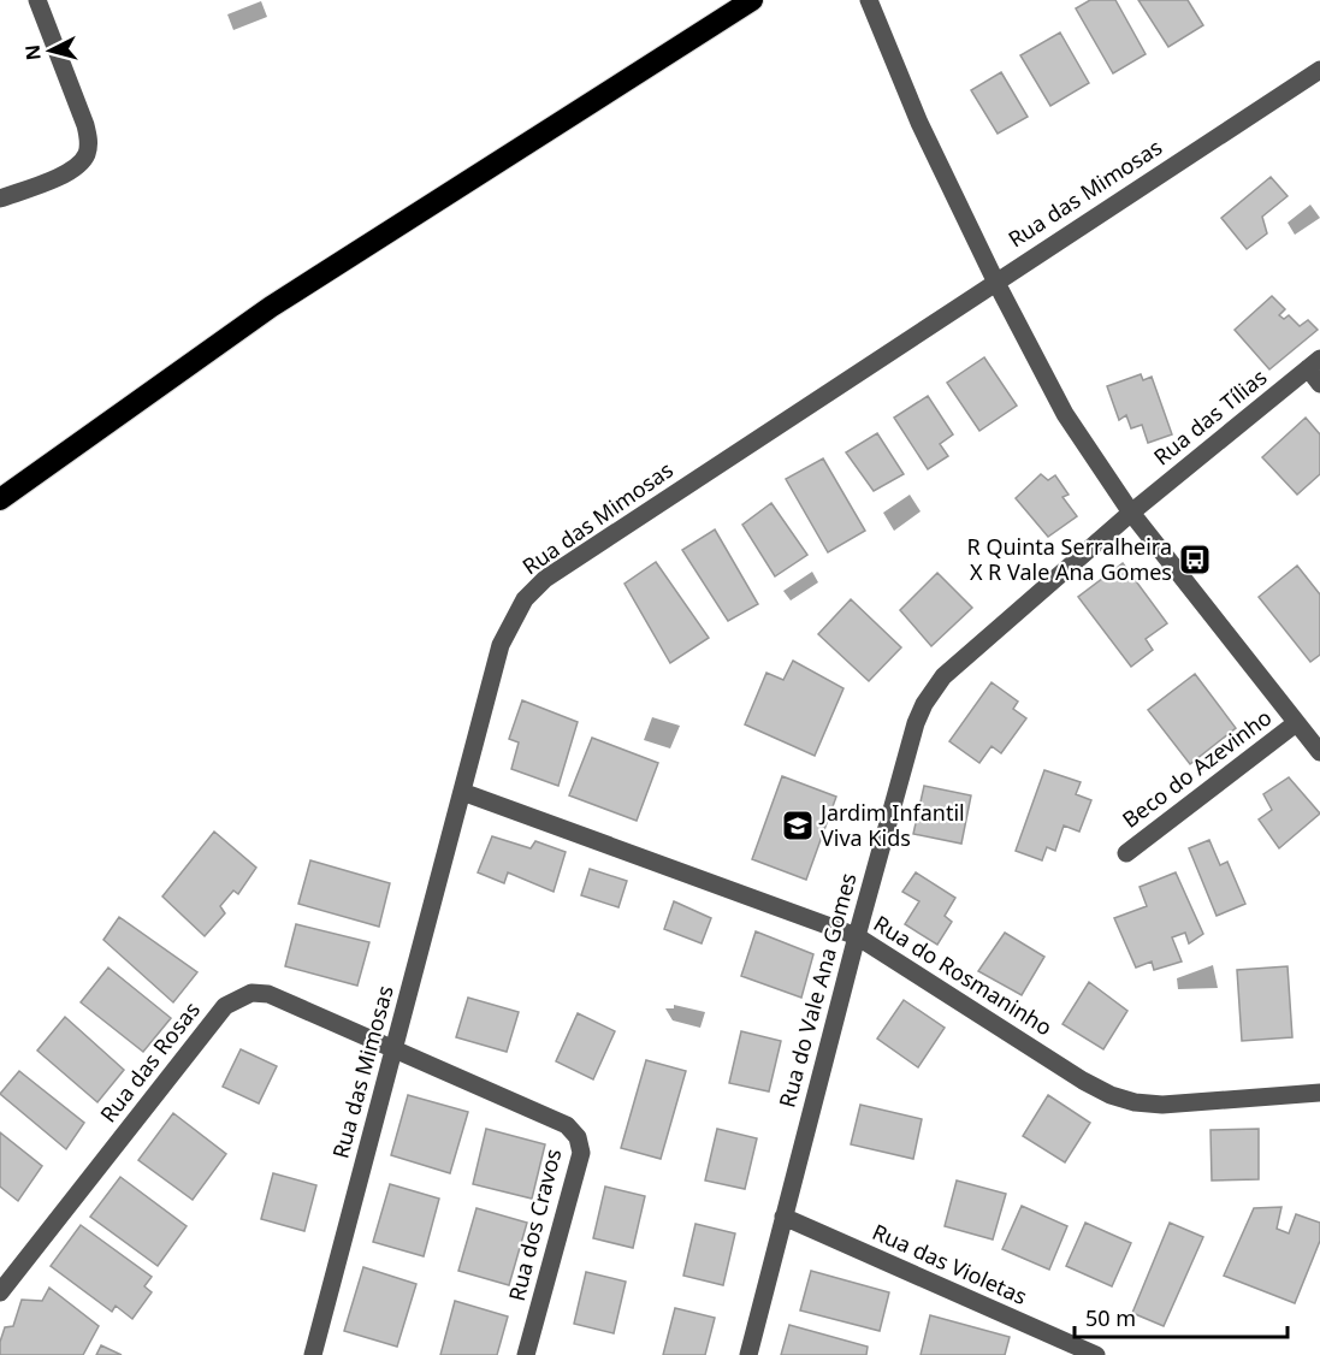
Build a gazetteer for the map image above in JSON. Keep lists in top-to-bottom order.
{
  "streets": {
    "street": [
      "Rua das Mimosas",
      "Rua das Tílias",
      "Beco do Azevinho",
      "Rua do Rosmaninho",
      "Rua do Vale Ana Gomes",
      "Rua das Rosas",
      "Rua dos Cravos",
      "Rua das Violetas"
    ]
  },
  "crossings": [
    ["Rua das Mimosas", "Rua do Rosmaninho"],
    ["Rua das Mimosas", "Rua das Rosas"],
    ["Rua das Mimosas", "Rua dos Cravos"],
    ["Rua das Tílias", "Rua do Vale Ana Gomes"],
    ["Rua do Rosmaninho", "Rua do Vale Ana Gomes"],
    ["Rua do Vale Ana Gomes", "Rua das Violetas"],
    ["Rua das Rosas", "Rua dos Cravos"]
  ],
  "places": {
    "bus stop": ["R Quinta Serralheira X R Vale Ana Gomes"],
    "school or university": ["Jardim Infantil Viva Kids"]
  },
  "scale_bar": "50 m",
  "north": "left"
}
